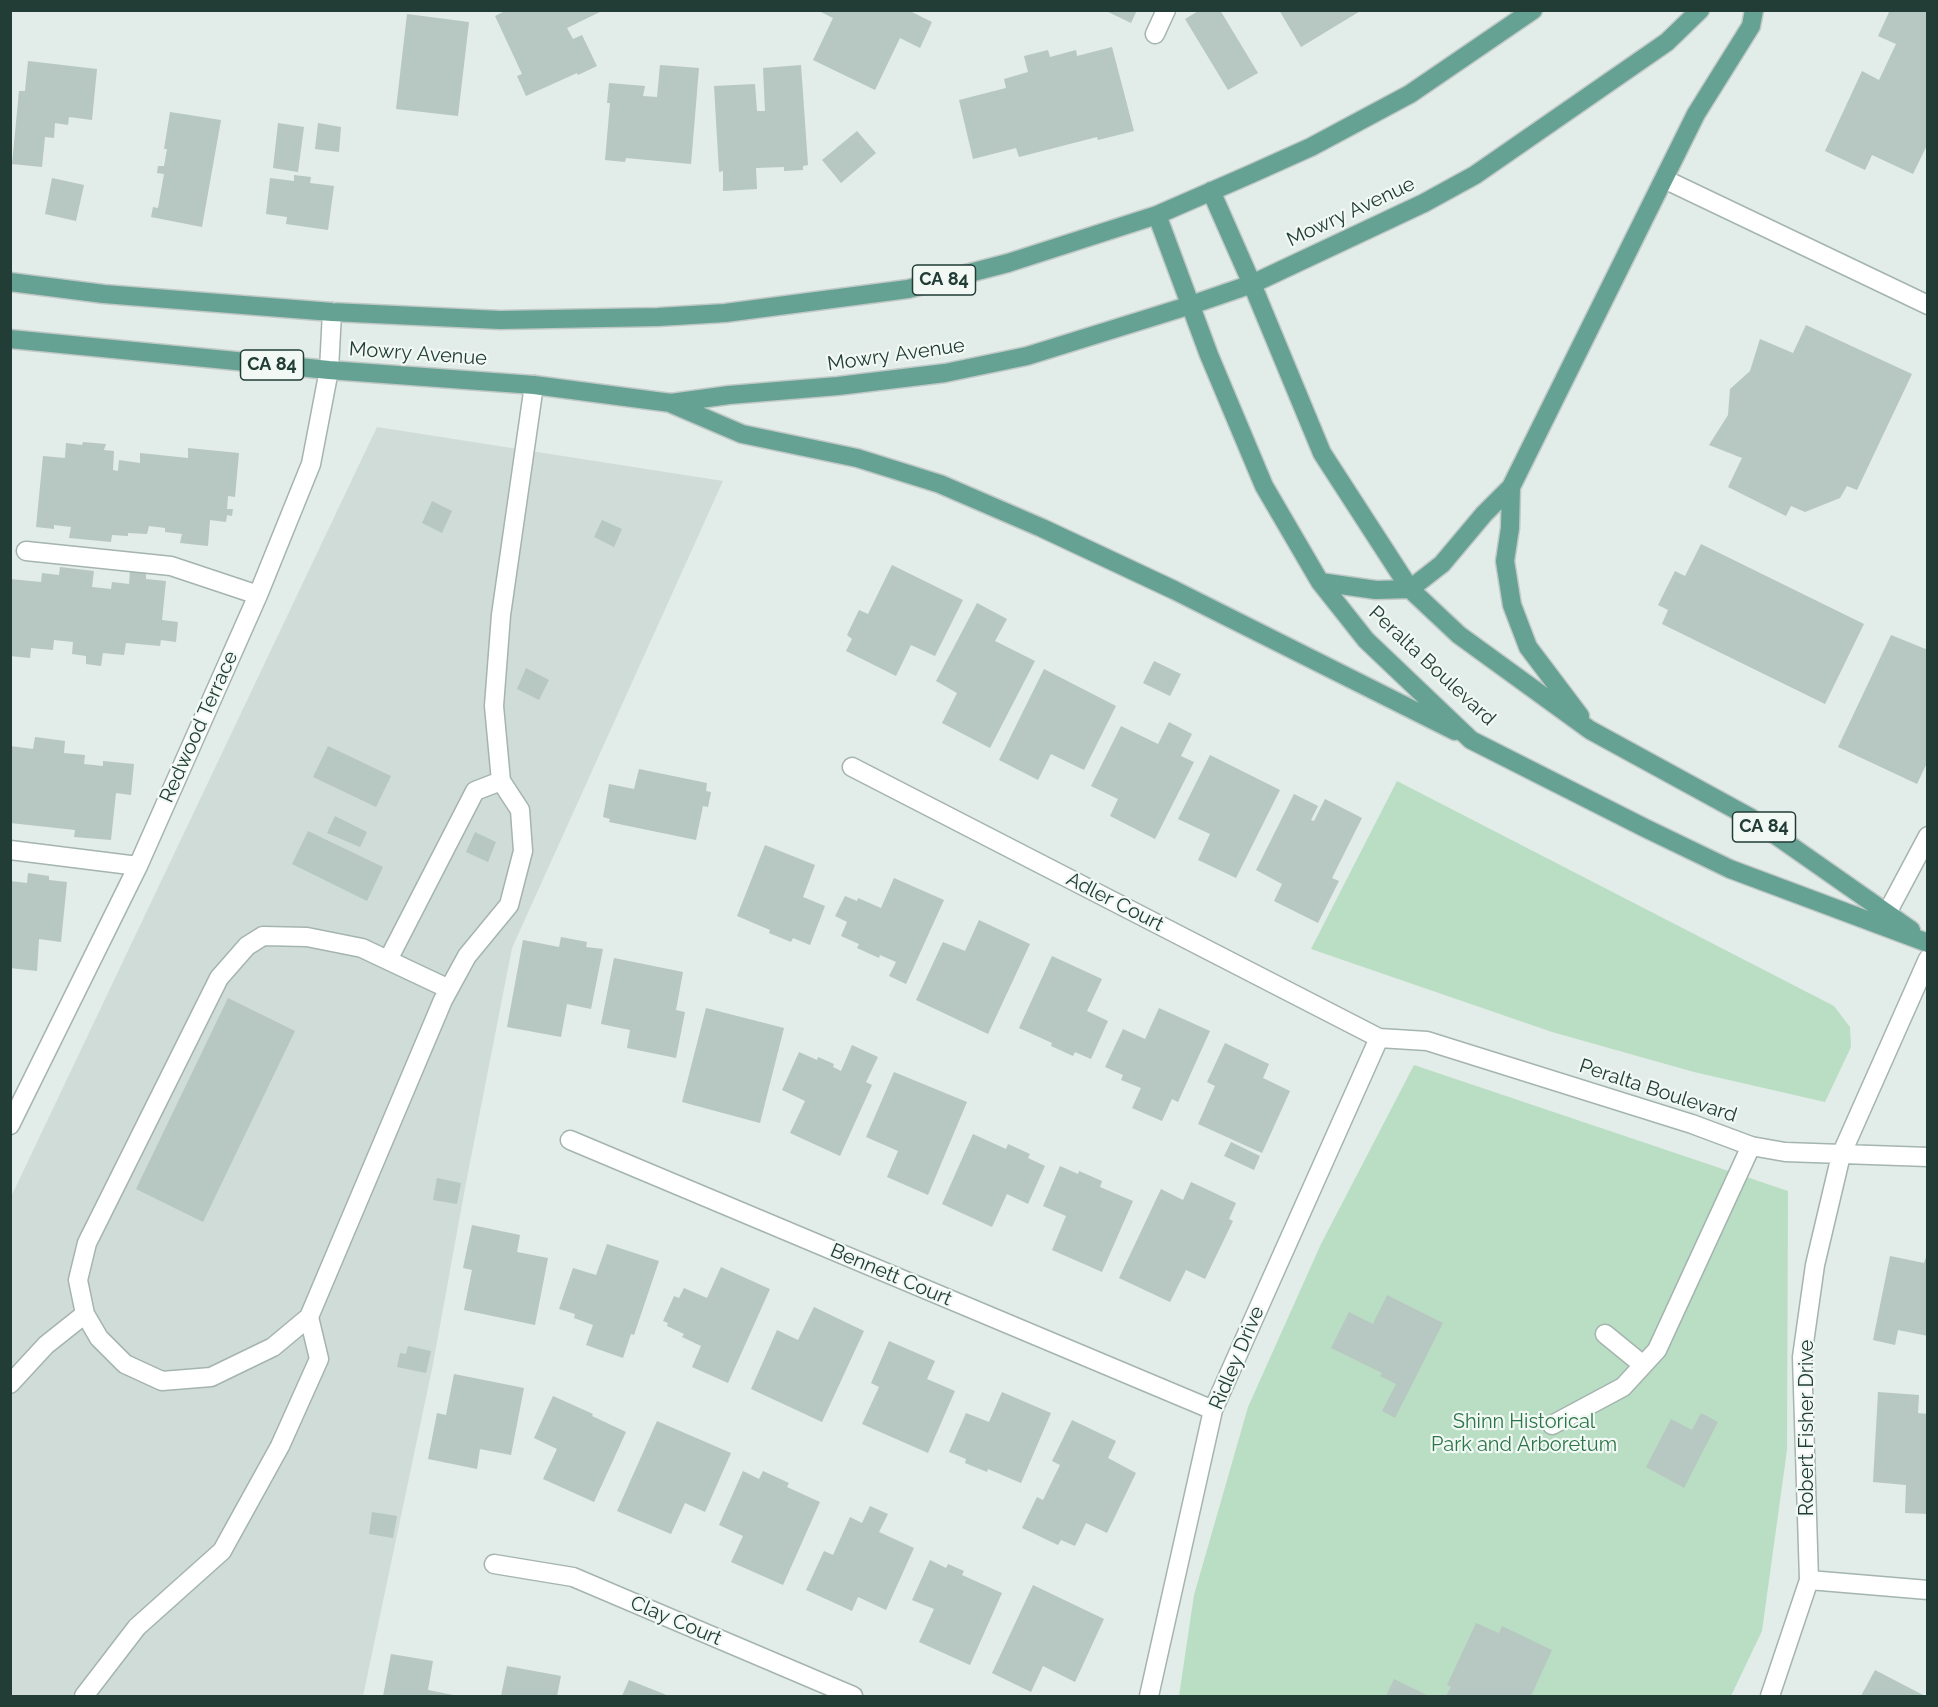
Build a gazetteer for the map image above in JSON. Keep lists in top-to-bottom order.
{
  "streets": {
    "main road": ["Mowry Avenue", "CA 84", "Peralta Boulevard"],
    "street": [
      "Redwood Terrace",
      "Adler Court",
      "Bennett Court",
      "Ridley Drive",
      "Robert Fisher Drive",
      "Clay Court"
    ]
  },
  "crossings": [
    ["Mowry Avenue", "Peralta Boulevard"],
    ["Mowry Avenue", "Redwood Terrace"],
    ["Peralta Boulevard", "Adler Court"],
    ["Peralta Boulevard", "Ridley Drive"],
    ["Peralta Boulevard", "Robert Fisher Drive"],
    ["Adler Court", "Ridley Drive"],
    ["Bennett Court", "Ridley Drive"]
  ],
  "parks": ["Shinn Historical Park and Arboretum"]
}
